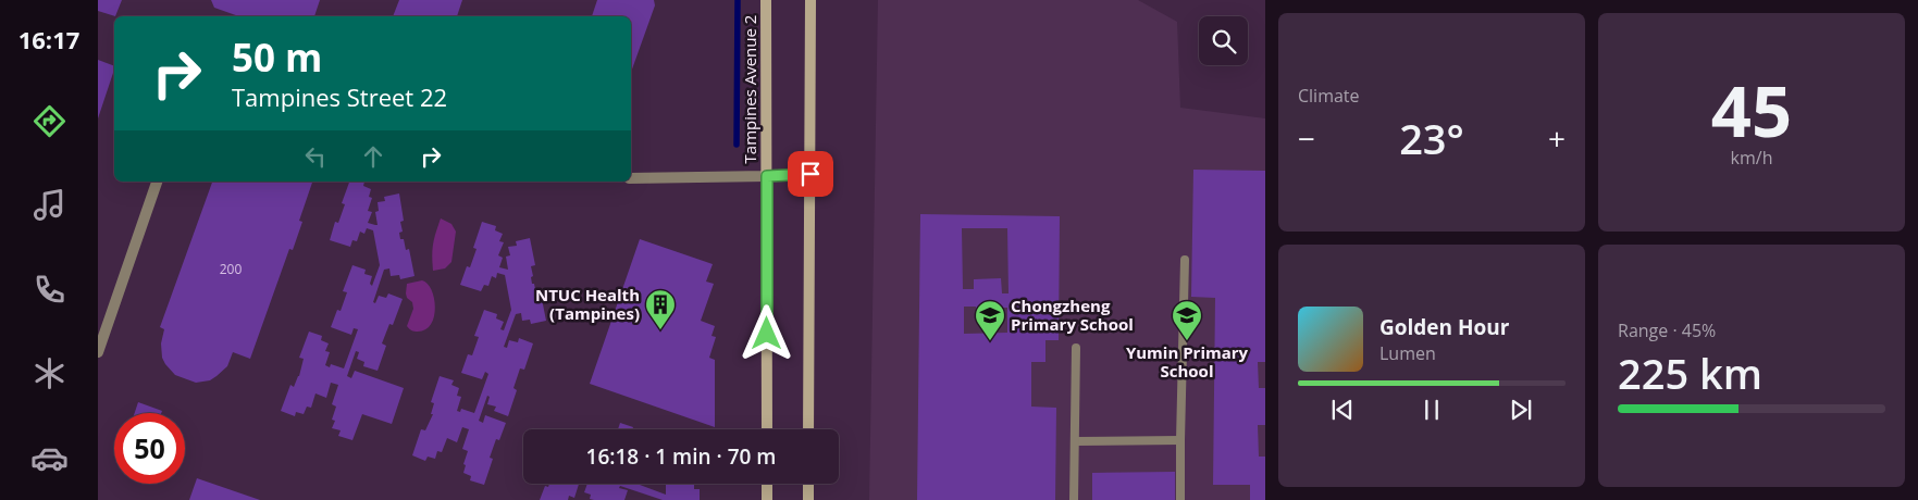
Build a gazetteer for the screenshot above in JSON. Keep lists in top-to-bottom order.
{
  "streets": {
    "main road": ["Tampines Avenue 2"]
  },
  "places": {
    "building": ["NTUC Health (Tampines)"],
    "school or university": ["Chongzheng Primary School", "Yumin Primary School"]
  },
  "house_numbers": ["200"],
  "page": {
    "tabs": "16:17",
    "tile": [
      "Climate",
      ["45", "km/h"],
      ["Range · 45%", "225 km"]
    ],
    "turn": ["50 m", "Tampines Street 22"],
    "heat": ["−", "23°", "+"],
    "song": ["Golden Hour", "Lumen"],
    "limit": "50",
    "trip": "16:18 · 1 min · 70 m"
  }
}
